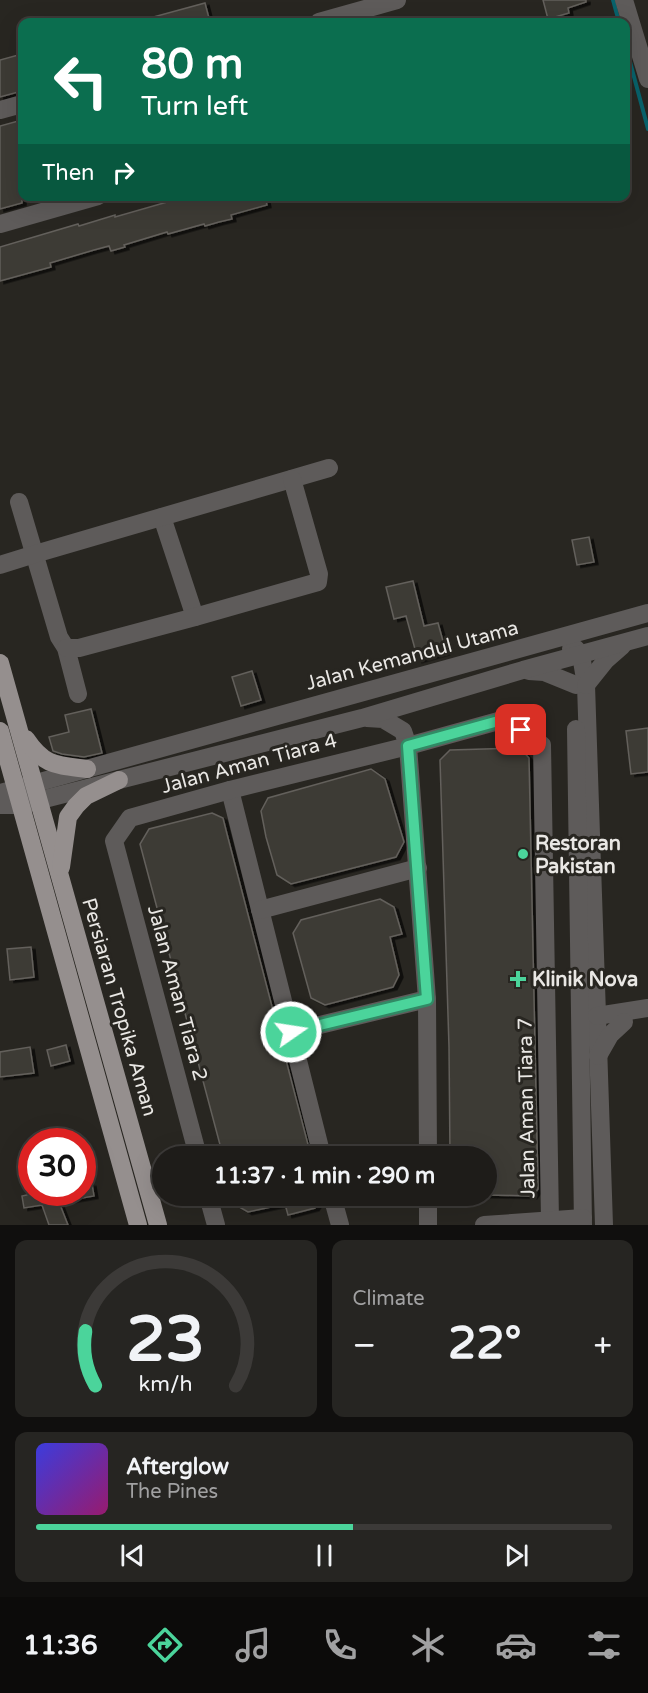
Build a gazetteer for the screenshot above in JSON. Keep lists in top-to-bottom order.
{
  "streets": {
    "main road": ["Persiaran Tropika Aman"],
    "street": [
      "Jalan Kemandul Utama",
      "Jalan Aman Tiara 4",
      "Jalan Aman Tiara 2",
      "Jalan Aman Tiara 7"
    ]
  },
  "crossings": [
    ["Jalan Kemandul Utama", "Persiaran Tropika Aman"],
    ["Jalan Aman Tiara 4", "Jalan Aman Tiara 2"],
    ["Jalan Aman Tiara 4", "Jalan Aman Tiara 7"]
  ],
  "places": {
    "other": ["Restoran Pakistan"],
    "health": ["Klinik Nova"]
  },
  "page": {
    "turn": ["80 m", "Turn left"],
    "then": "Then",
    "limit": "30",
    "trip": "11:37 · 1 min · 290 m",
    "tile": "Climate",
    "heat": ["−", "22°", "+"],
    "song": ["Afterglow", "The Pines"],
    "tabs": "11:36",
    "gauge": ["23", "km/h"]
  }
}
